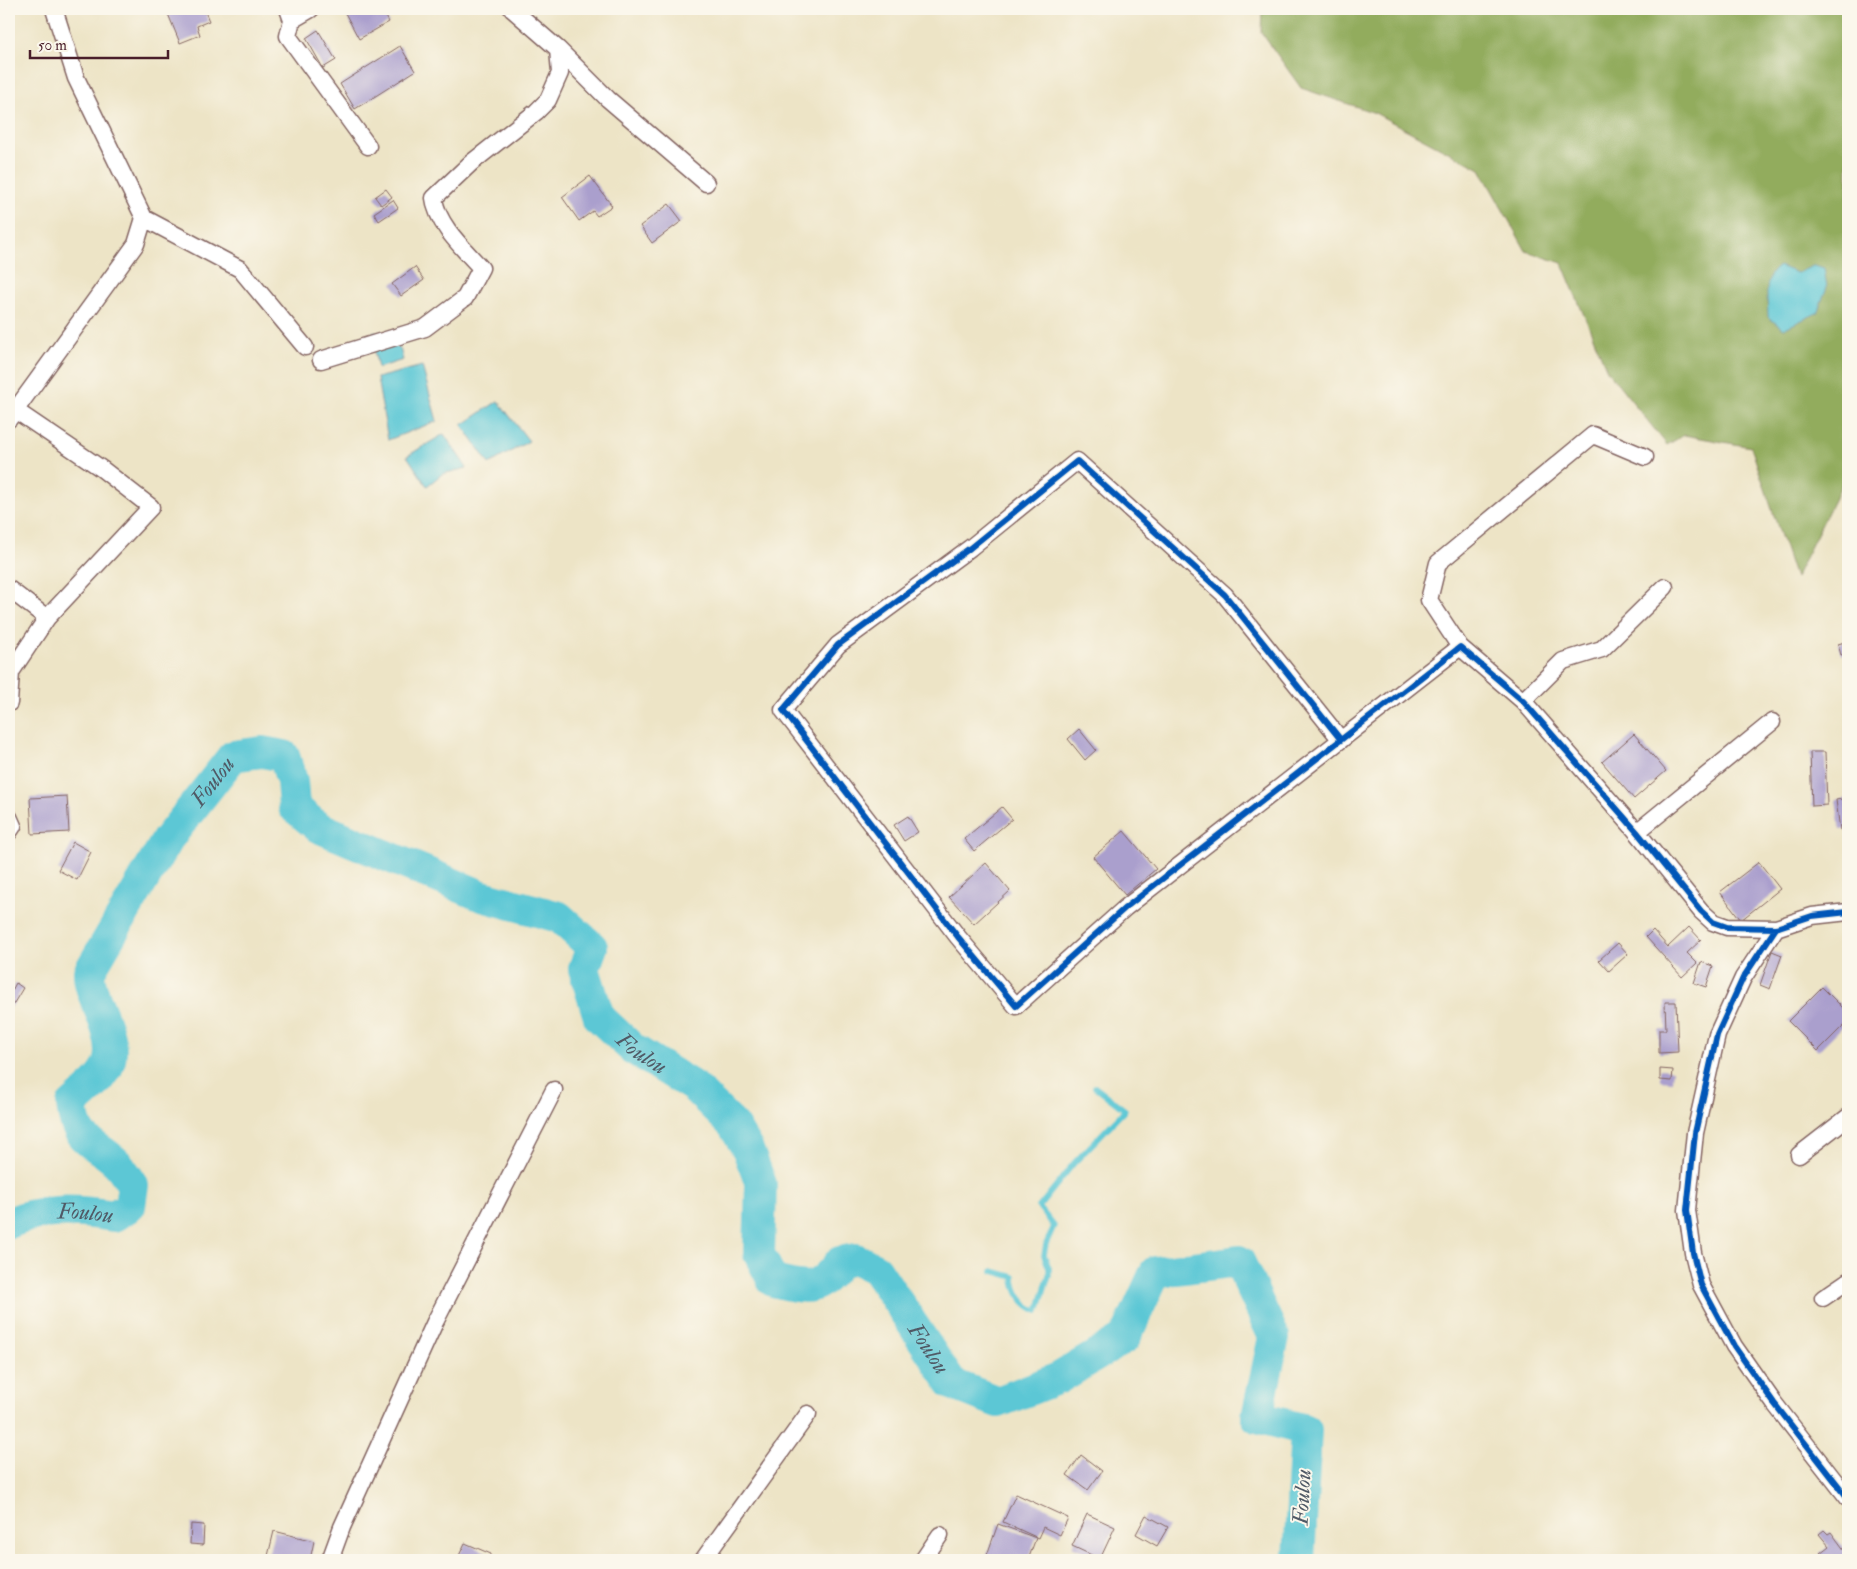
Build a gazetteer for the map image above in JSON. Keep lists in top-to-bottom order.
{
  "water": ["Foulou"],
  "scale_bar": "50 m"
}
